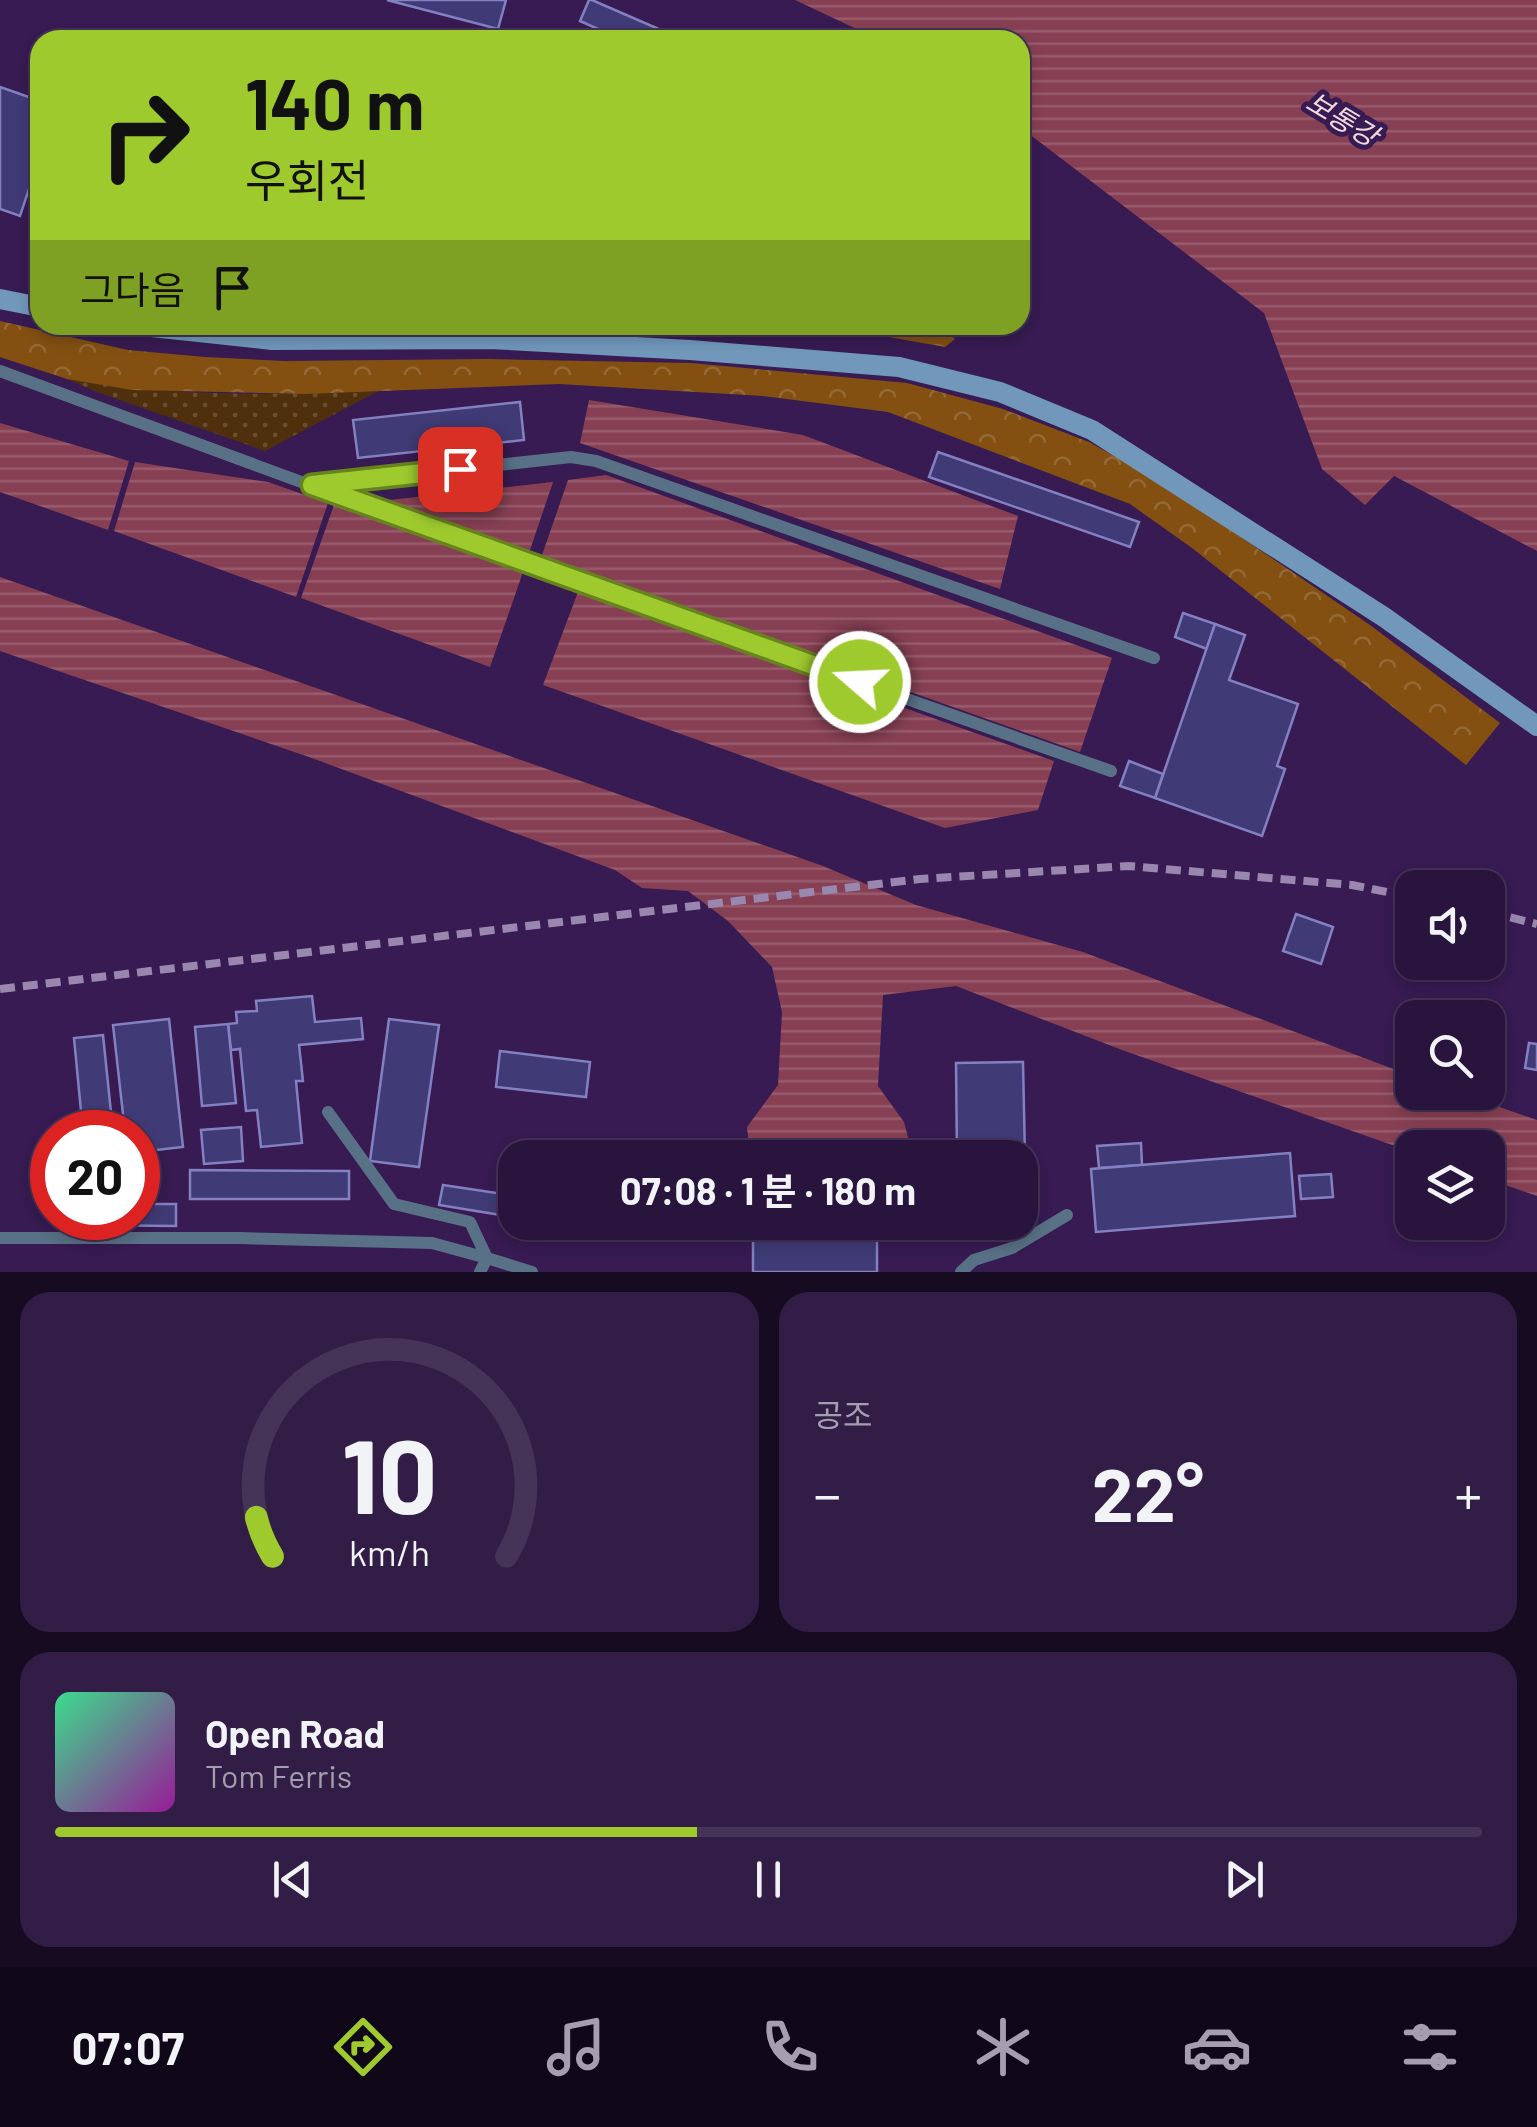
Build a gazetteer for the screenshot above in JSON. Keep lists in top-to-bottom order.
{
  "water": ["보통강"],
  "page": {
    "turn": ["140 m", "우회전"],
    "then": "그다음",
    "limit": "20",
    "trip": "07:08 · 1 분 · 180 m",
    "tile": "공조",
    "heat": ["−", "22°", "+"],
    "song": ["Open Road", "Tom Ferris"],
    "tabs": "07:07",
    "gauge": ["10", "km/h"]
  }
}
